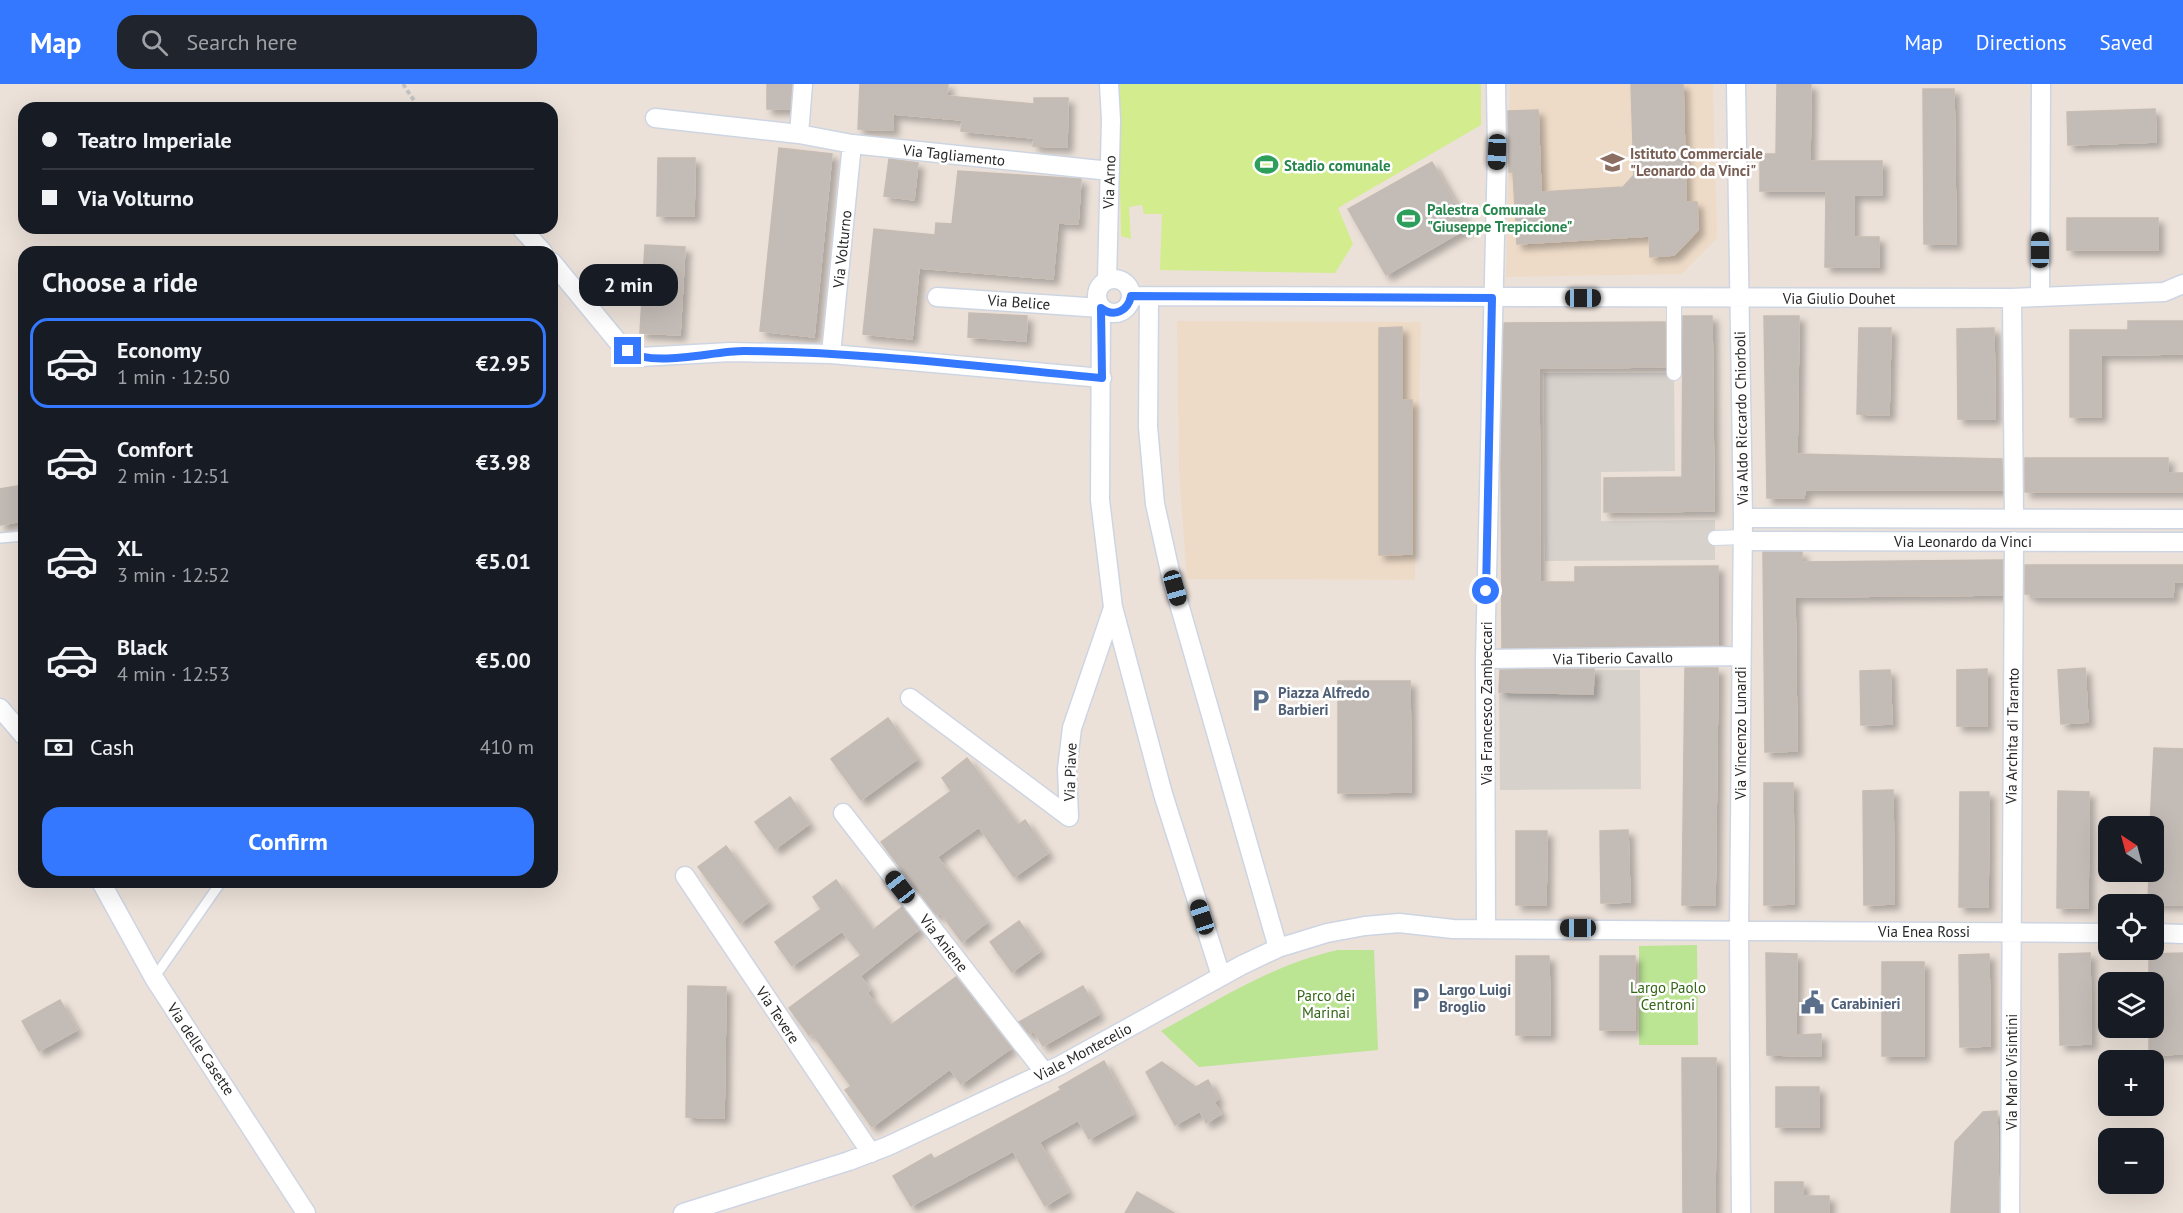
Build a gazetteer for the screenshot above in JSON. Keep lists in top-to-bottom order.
{
  "streets": {
    "street": [
      "Via Tagliamento",
      "Via Arno",
      "Via Volturno",
      "Via Giulio Douhet",
      "Via Belice",
      "Via Aldo Riccardo Chiorboli",
      "Via Leonardo da Vinci",
      "Via Tiberio Cavallo",
      "Via Francesco Zambeccari",
      "Via Vincenzo Lunardi",
      "Via Archita di Taranto",
      "Via Piave",
      "Via Enea Rossi",
      "Via Aniene",
      "Via Tevere",
      "Via delle Casette",
      "Viale Montecelio",
      "Via Mario Visintini"
    ]
  },
  "crossings": [
    ["Via Tagliamento", "Via Arno"],
    ["Via Tagliamento", "Via Volturno"],
    ["Via Arno", "Via Giulio Douhet"],
    ["Via Arno", "Via Belice"],
    ["Via Giulio Douhet", "Via Belice"],
    ["Via Giulio Douhet", "Via Aldo Riccardo Chiorboli"],
    ["Via Giulio Douhet", "Via Francesco Zambeccari"],
    ["Via Aldo Riccardo Chiorboli", "Via Leonardo da Vinci"],
    ["Via Aldo Riccardo Chiorboli", "Via Vincenzo Lunardi"],
    ["Via Leonardo da Vinci", "Via Vincenzo Lunardi"],
    ["Via Leonardo da Vinci", "Via Archita di Taranto"],
    ["Via Tiberio Cavallo", "Via Francesco Zambeccari"],
    ["Via Tiberio Cavallo", "Via Vincenzo Lunardi"],
    ["Via Francesco Zambeccari", "Via Enea Rossi"],
    ["Via Francesco Zambeccari", "Viale Montecelio"],
    ["Via Vincenzo Lunardi", "Via Enea Rossi"],
    ["Via Archita di Taranto", "Via Enea Rossi"],
    ["Via Archita di Taranto", "Via Mario Visintini"],
    ["Via Enea Rossi", "Viale Montecelio"],
    ["Via Enea Rossi", "Via Mario Visintini"],
    ["Via Aniene", "Viale Montecelio"],
    ["Via Tevere", "Viale Montecelio"]
  ],
  "parks": ["Largo Paolo Centroni", "Parco dei Marinai"],
  "places": {
    "school or university": ["Istituto Commerciale \"Leonardo da Vinci\""],
    "sports": ["Stadio comunale", "Palestra Comunale \"Giuseppe Trepiccione\""],
    "parking": ["Piazza Alfredo Barbieri", "Largo Luigi Broglio"],
    "public building": ["Carabinieri"]
  },
  "north": "top left",
  "page": {
    "header": "Map",
    "search": "Search here",
    "nav": ["Map", "Directions", "Saved"],
    "banner": ["Teatro Imperiale", "Via Volturno"],
    "heading": "Choose a ride",
    "bubble": "2 min",
    "list": [
      {
        "name": "Economy",
        "note": "1 min · 12:50",
        "value": "€2.95"
      },
      {
        "name": "Comfort",
        "note": "2 min · 12:51",
        "value": "€3.98"
      },
      {
        "name": "XL",
        "note": "3 min · 12:52",
        "value": "€5.01"
      },
      {
        "name": "Black",
        "note": "4 min · 12:53",
        "value": "€5.00"
      }
    ],
    "pay": ["Cash", "410 m"],
    "buttons": "Confirm",
    "map_buttons": ["+", "−"]
  }
}
